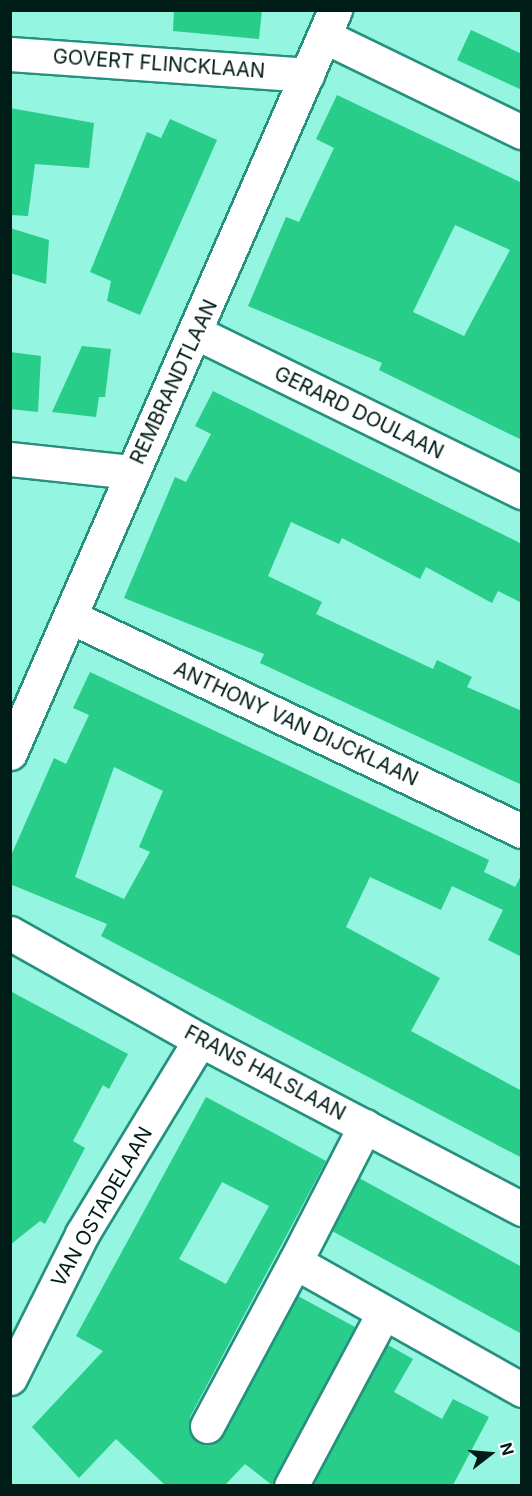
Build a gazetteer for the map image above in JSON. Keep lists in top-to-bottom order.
{
  "streets": {
    "street": [
      "GOVERT FLINCKLAAN",
      "REMBRANDTLAAN",
      "GERARD DOULAAN",
      "ANTHONY VAN DIJCKLAAN",
      "FRANS HALSLAAN",
      "VAN OSTADELAAN"
    ]
  },
  "crossings": [
    ["GOVERT FLINCKLAAN", "REMBRANDTLAAN"],
    ["REMBRANDTLAAN", "GERARD DOULAAN"],
    ["REMBRANDTLAAN", "ANTHONY VAN DIJCKLAAN"],
    ["FRANS HALSLAAN", "VAN OSTADELAAN"]
  ],
  "north": "right"
}
